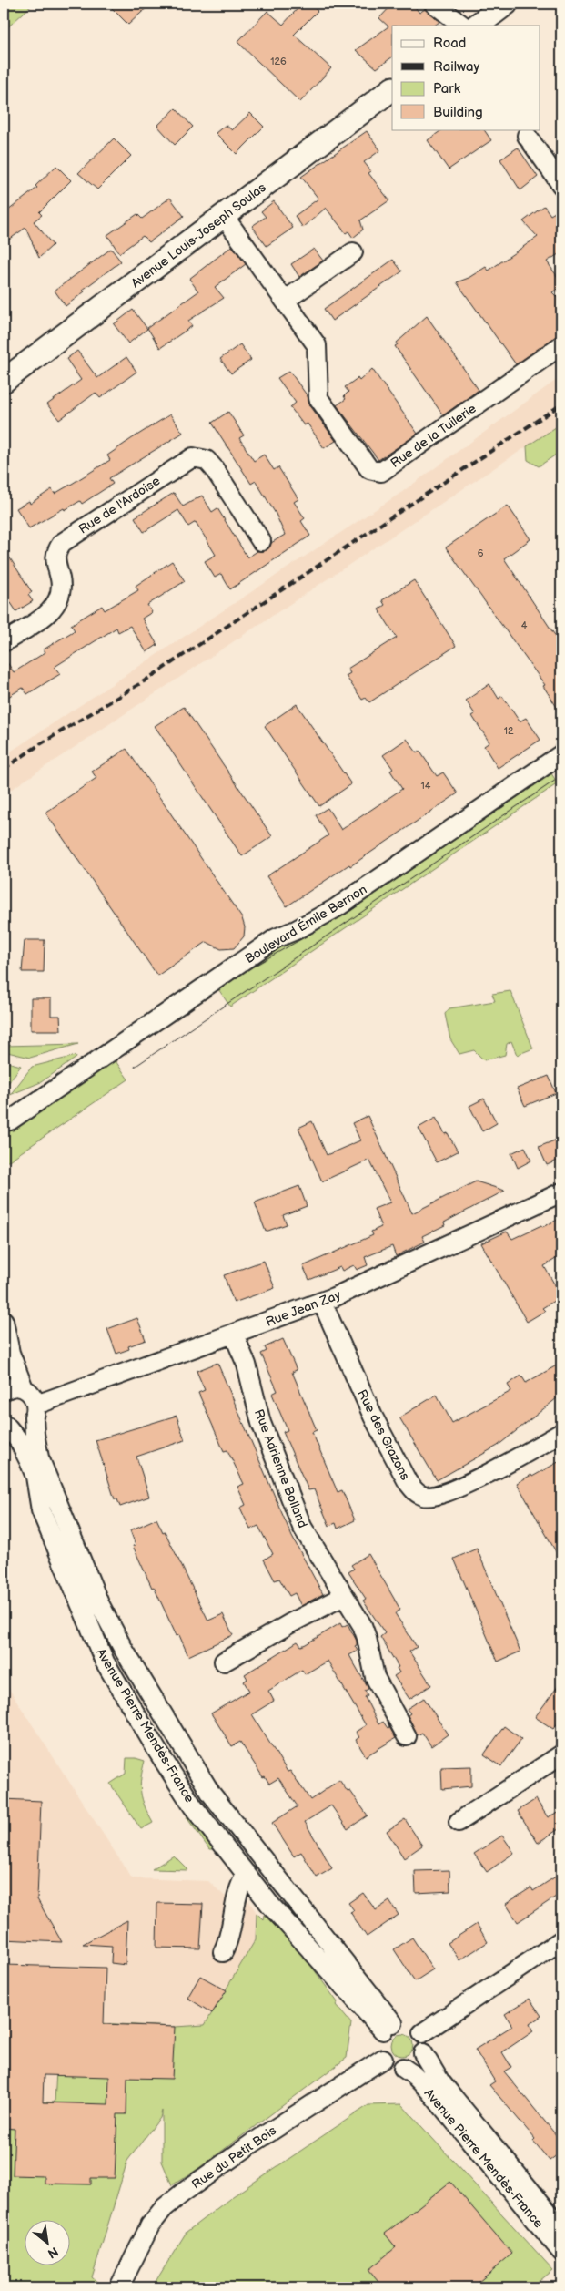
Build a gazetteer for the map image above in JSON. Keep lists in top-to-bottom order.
{
  "streets": {
    "main road": ["Avenue Louis-Joseph Soulas"],
    "street": [
      "Rue de la Tuilerie",
      "Rue de l'Ardoise",
      "Boulevard Émile Bernon",
      "Rue Jean Zay",
      "Rue des Grazons",
      "Rue Adrienne Bolland",
      "Avenue Pierre Mendès-France",
      "Rue du Petit Bois"
    ]
  },
  "crossings": [
    ["Avenue Louis-Joseph Soulas", "Rue de la Tuilerie"],
    ["Rue Jean Zay", "Rue des Grazons"],
    ["Rue Jean Zay", "Rue Adrienne Bolland"],
    ["Rue Jean Zay", "Avenue Pierre Mendès-France"],
    ["Avenue Pierre Mendès-France", "Rue du Petit Bois"]
  ],
  "house_numbers": [
    "126",
    "6",
    "4",
    "12",
    "14"
  ],
  "legend": [
    "Road",
    "Railway",
    "Park",
    "Building"
  ],
  "north": "bottom right"
}
